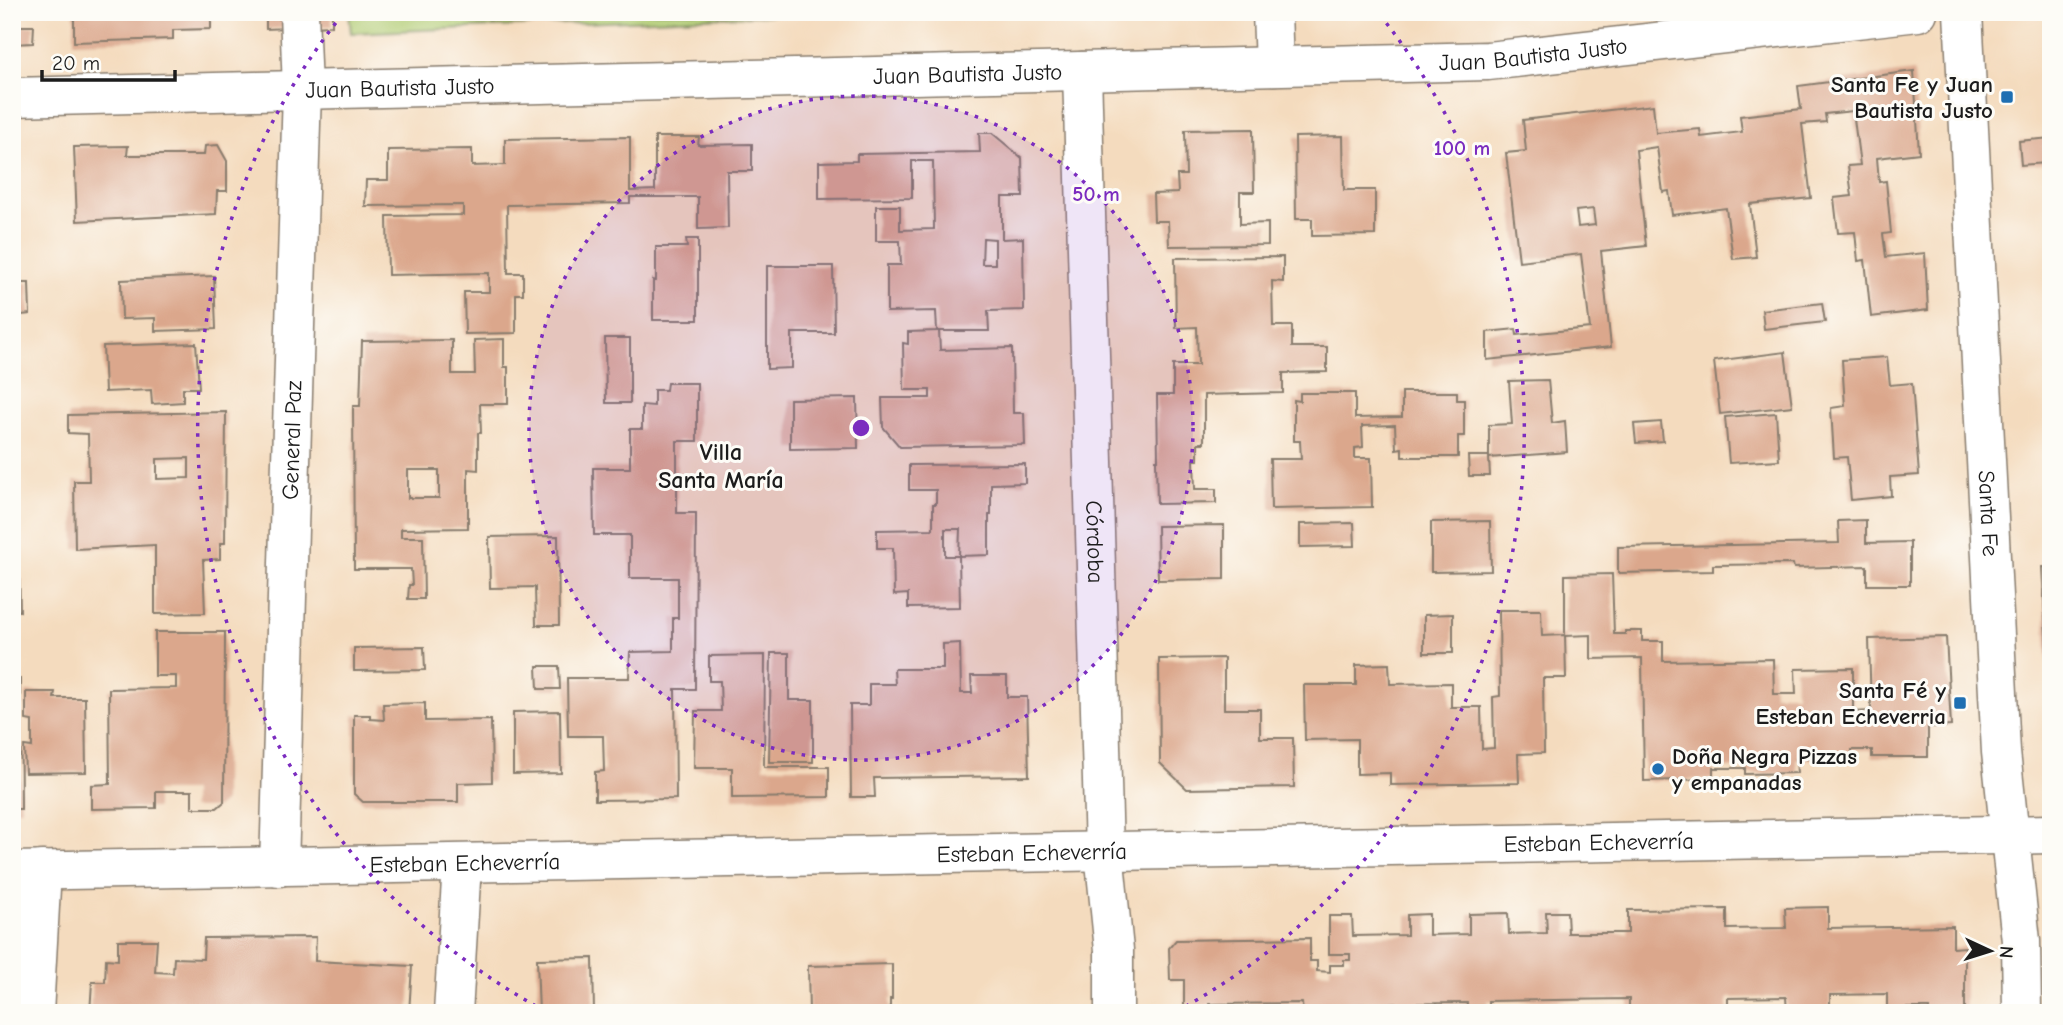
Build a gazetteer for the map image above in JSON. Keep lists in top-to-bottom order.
{
  "streets": {
    "street": [
      "Juan Bautista Justo",
      "General Paz",
      "Santa Fe",
      "Córdoba",
      "Esteban Echeverría"
    ]
  },
  "crossings": [
    ["Juan Bautista Justo", "General Paz"],
    ["Juan Bautista Justo", "Córdoba"],
    ["General Paz", "Esteban Echeverría"],
    ["Santa Fe", "Esteban Echeverría"],
    ["Córdoba", "Esteban Echeverría"]
  ],
  "districts": ["Villa Santa María"],
  "places": {
    "transit": ["Santa Fe y Juan Bautista Justo", "Santa Fé y Esteban Echeverria"],
    "other": ["Doña Negra Pizzas y empanadas"]
  },
  "scale_bar": "20 m",
  "north": "right",
  "rings": ["100 m", "50 m"]
}
